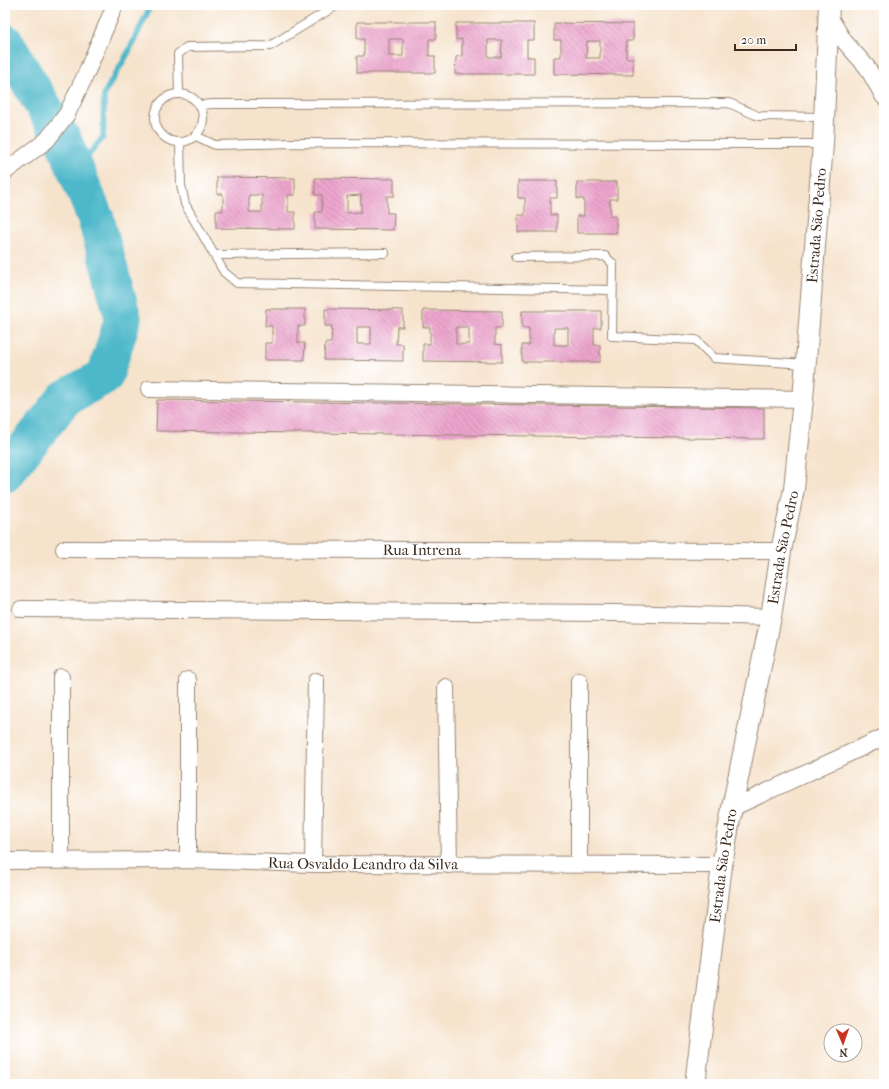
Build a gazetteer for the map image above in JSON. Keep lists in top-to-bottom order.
{
  "streets": {
    "street": ["Estrada São Pedro", "Rua Intrena", "Rua Osvaldo Leandro da Silva"]
  },
  "crossings": [
    ["Estrada São Pedro", "Rua Intrena"],
    ["Estrada São Pedro", "Rua Osvaldo Leandro da Silva"]
  ],
  "scale_bar": "20 m",
  "north": "bottom"
}
